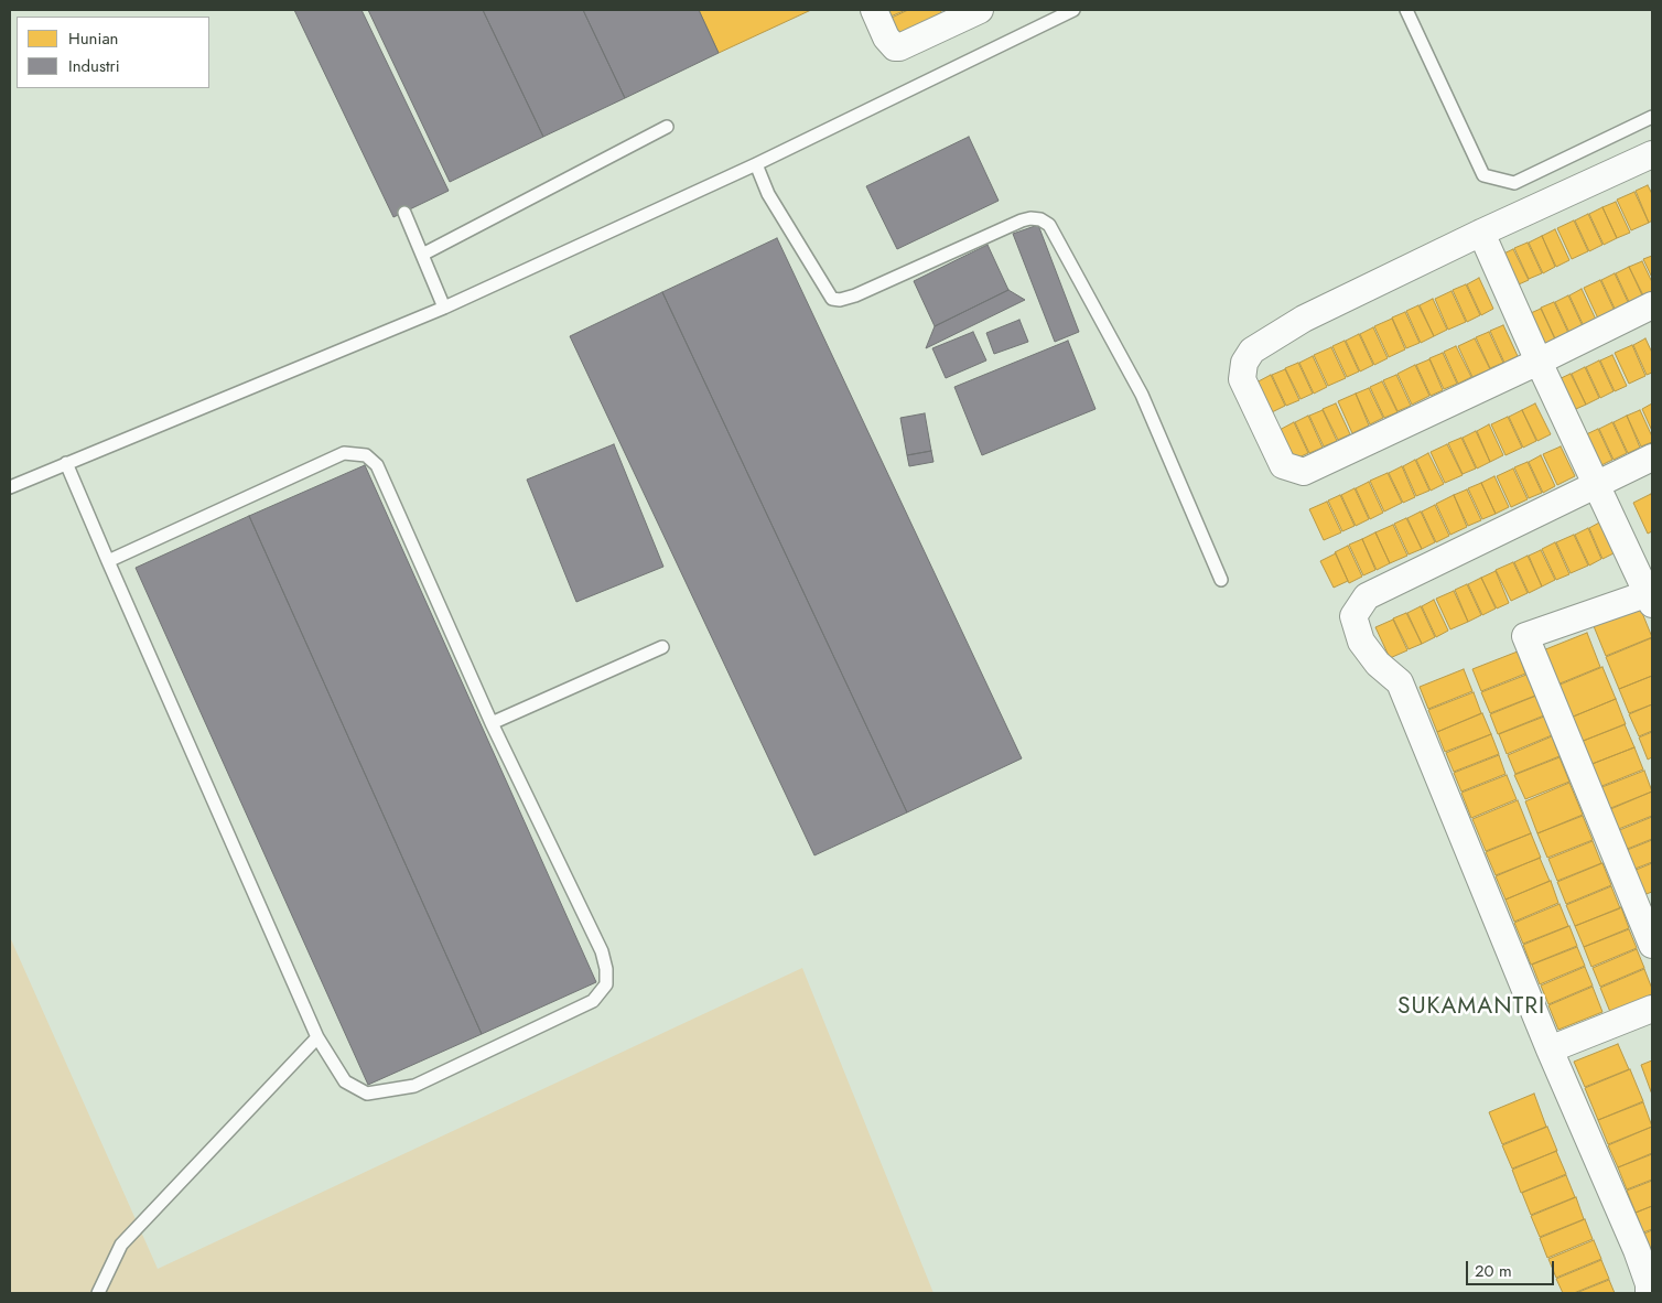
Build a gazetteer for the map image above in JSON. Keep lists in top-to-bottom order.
{
  "districts": ["SUKAMANTRI"],
  "legend": ["Hunian", "Industri"],
  "scale_bar": "20 m"
}
